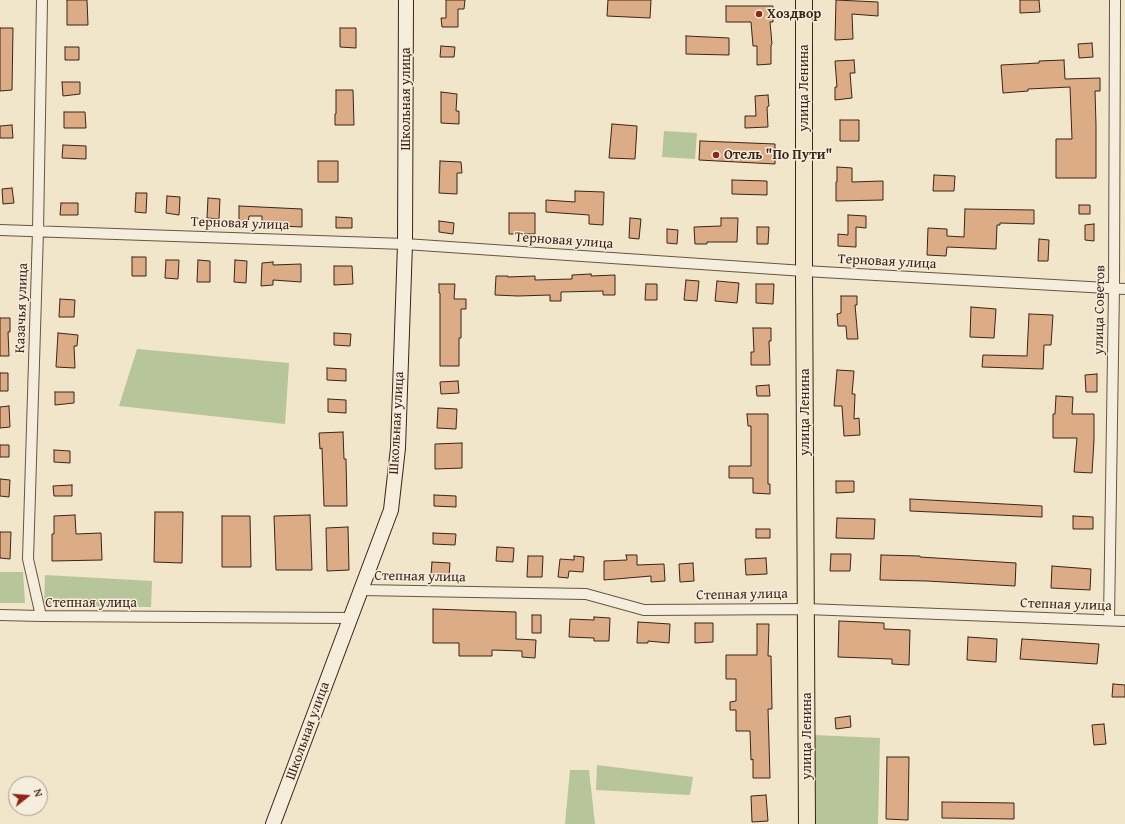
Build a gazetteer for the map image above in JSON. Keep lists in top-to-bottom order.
{
  "streets": {
    "main road": ["улица Ленина"],
    "street": [
      "Школьная улица",
      "Терновая улица",
      "Казачья улица",
      "улица Советов",
      "Степная улица"
    ]
  },
  "crossings": [
    ["улица Ленина", "Терновая улица"],
    ["улица Ленина", "Степная улица"],
    ["Школьная улица", "Терновая улица"],
    ["Школьная улица", "Степная улица"],
    ["Терновая улица", "Казачья улица"],
    ["Терновая улица", "улица Советов"],
    ["Казачья улица", "Степная улица"],
    ["улица Советов", "Степная улица"]
  ],
  "places": ["Хоздвор", "Отель \"По Пути\""],
  "north": "right"
}
